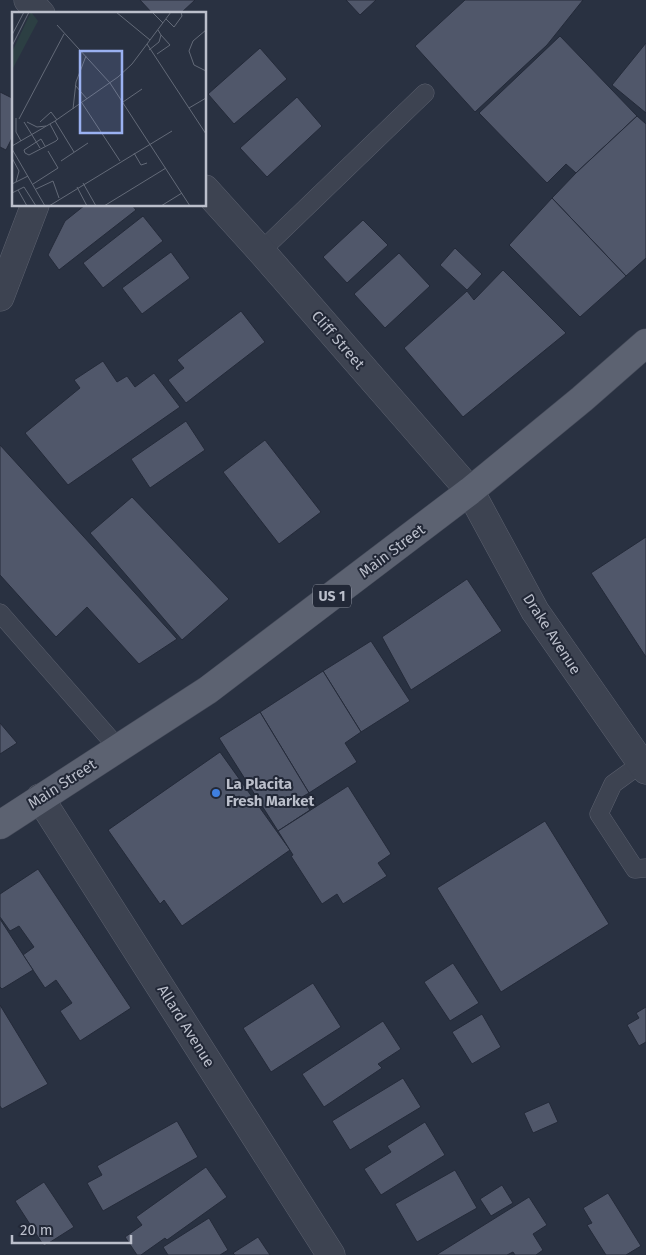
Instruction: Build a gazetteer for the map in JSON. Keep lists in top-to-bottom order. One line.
{"streets":{"main road":["Main Street","US 1"],"street":["Cliff Street","Drake Avenue","Allard Avenue"]},"crossings":[["Cliff Street","Main Street"],["Cliff Street","Drake Avenue"],["Main Street","Drake Avenue"],["Main Street","Allard Avenue"]],"places":["La Placita Fresh Market"],"scale_bar":"20 m"}
